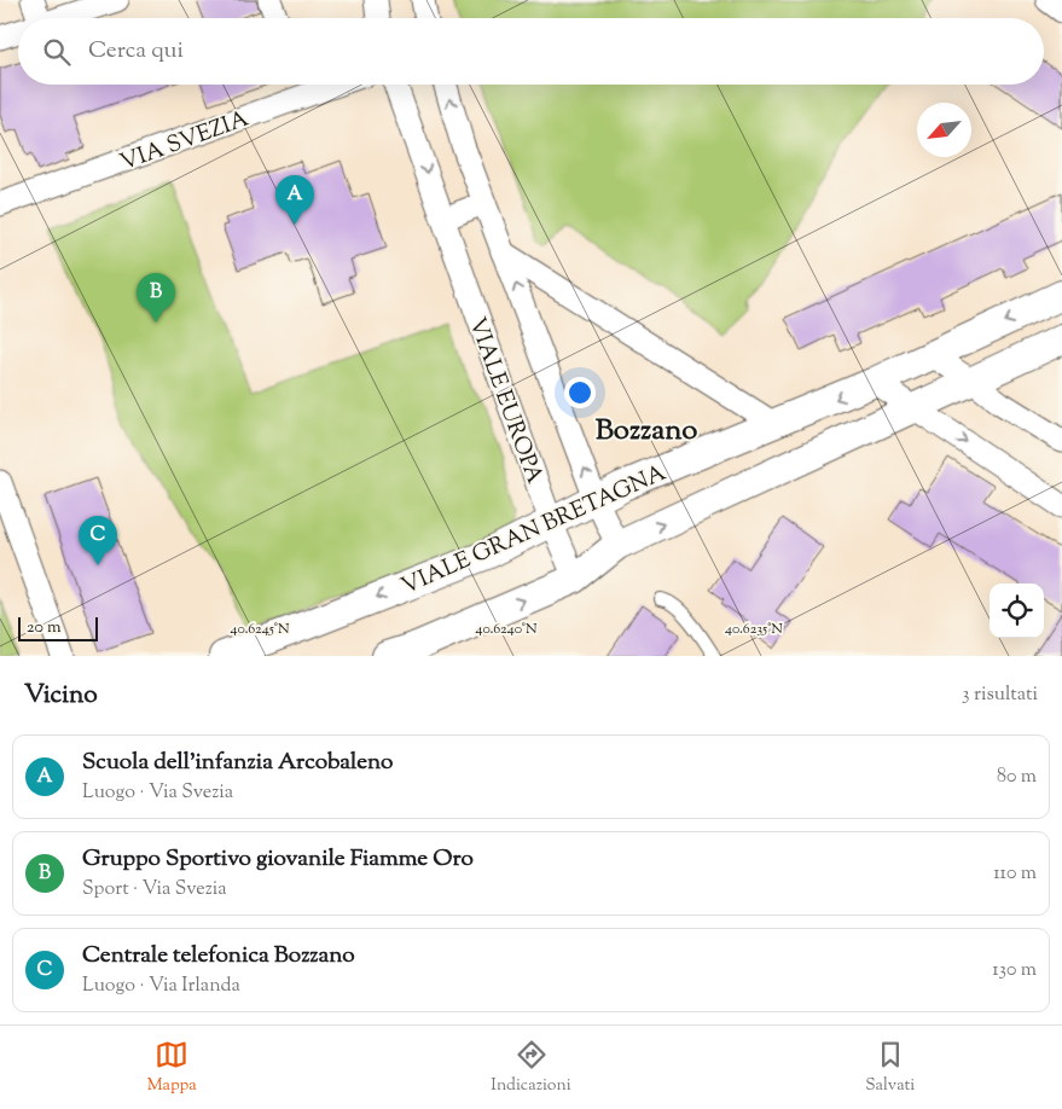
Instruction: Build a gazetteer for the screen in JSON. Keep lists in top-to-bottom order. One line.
{"streets":{"street":["VIA SVEZIA","VIALE EUROPA","VIALE GRAN BRETAGNA"]},"crossings":[["VIALE EUROPA","VIALE GRAN BRETAGNA"]],"districts":["Bozzano"],"scale_bar":"20 m","north":"bottom left","page":{"search":"Cerca qui","pins":["A","B","C"],"scale":"20 m","heading":["Vicino","3 risultati"],"list":[{"mark":"A","name":"Scuola dell'infanzia Arcobaleno","note":"Luogo · Via Svezia","value":"80 m"},{"mark":"B","name":"Gruppo Sportivo giovanile Fiamme Oro","note":"Sport · Via Svezia","value":"110 m"},{"mark":"C","name":"Centrale telefonica Bozzano","note":"Luogo · Via Irlanda","value":"130 m"}],"nav":["Mappa","Indicazioni","Salvati"]},"coordinates":["40.6245°N","40.6240°N","40.6235°N"]}
